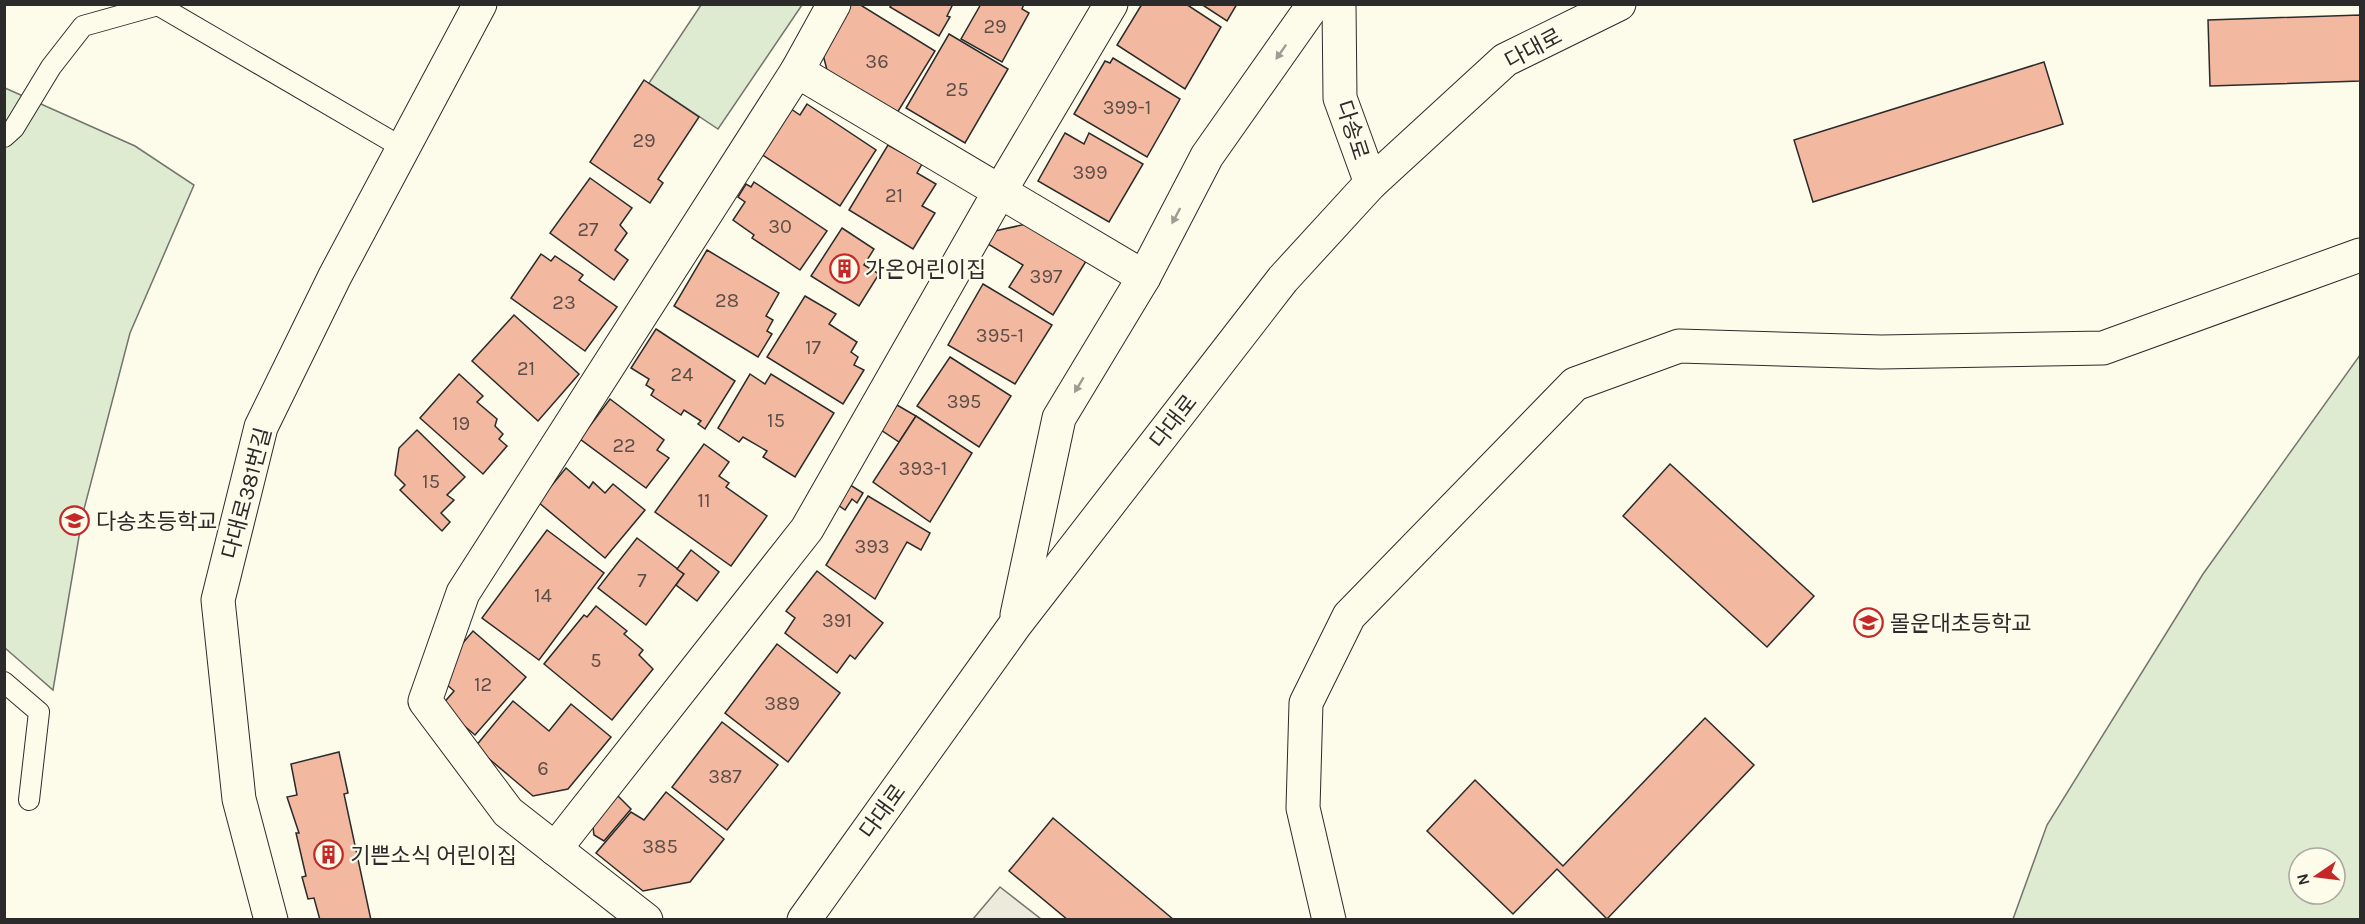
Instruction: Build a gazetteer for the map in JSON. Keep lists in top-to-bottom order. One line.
{"streets":{"street":["다대로","다송로","다대로381번길"]},"crossings":[["다대로","다송로"]],"places":{"building":["가온어린이집","기쁜소식 어린이집"],"school or university":["다송초등학교","몰운대초등학교"]},"house_numbers":["29","36","25","399-1","29","399","21","30","27","397","28","23","395-1","17","21","24","395","15","19","22","393-1","15","11","393","7","14","391","5","12","389","6","387","385"],"north":"left"}
